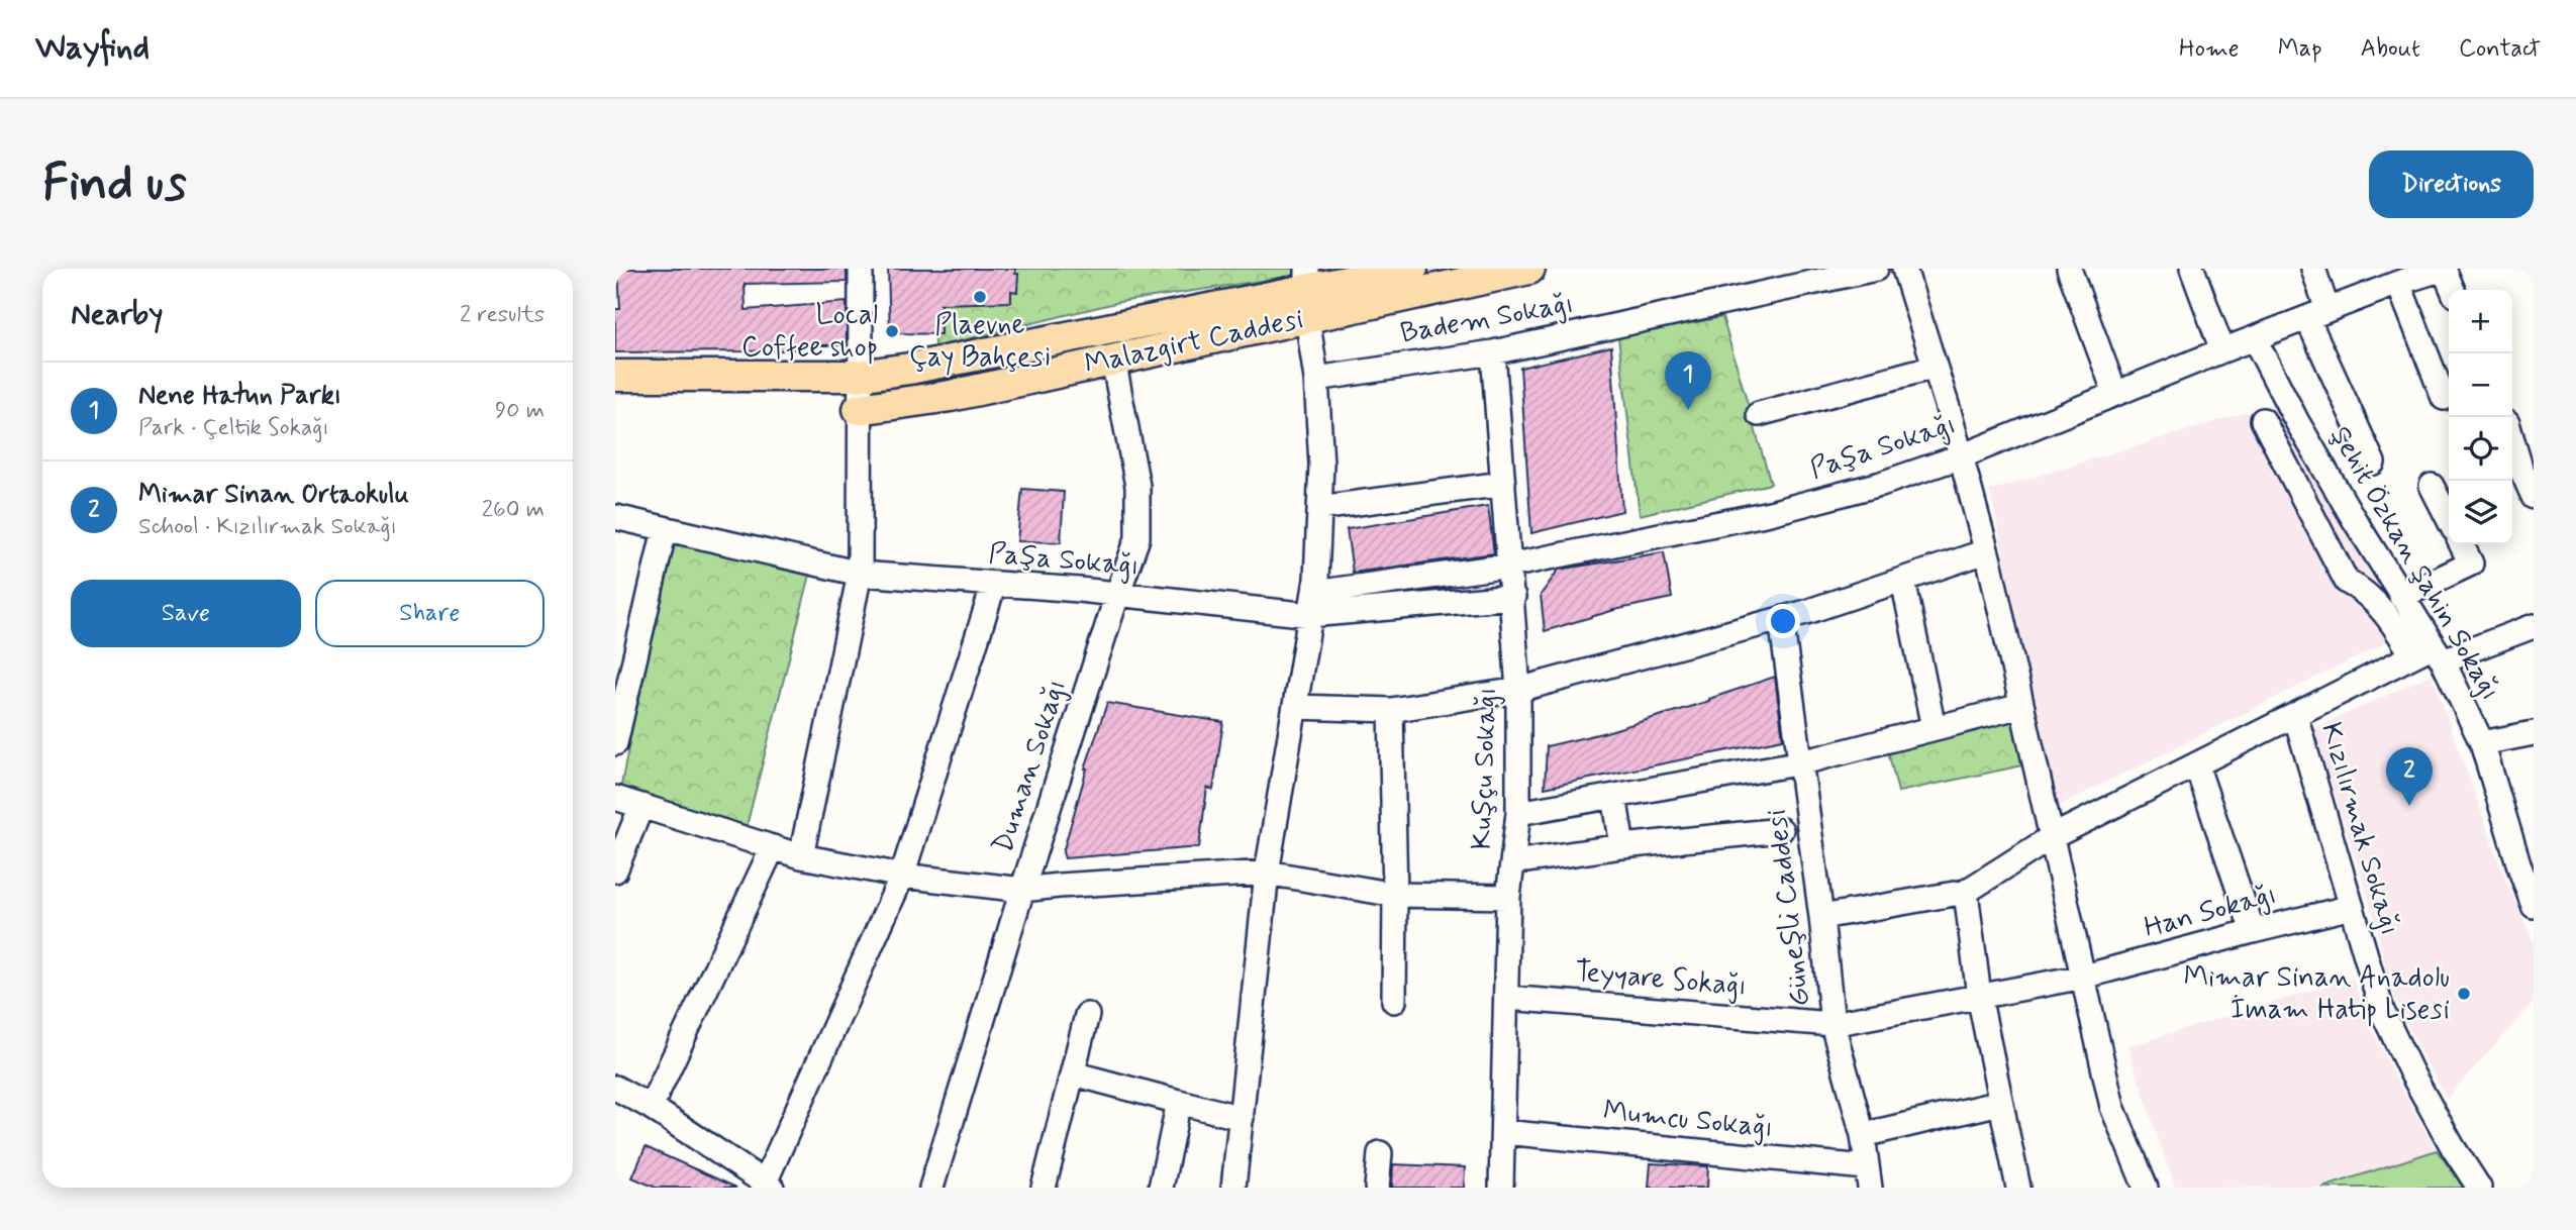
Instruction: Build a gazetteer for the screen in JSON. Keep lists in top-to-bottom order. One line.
{"streets":{"main road":["Malazgirt Caddesi"],"street":["Badem Sokağı","Paşa Sokağı","Şehit Özkan Şahin Sokağı","Duman Sokağı","Kuşçu Sokağı","Kızılırmak Sokağı","Güneşli Caddesi","Han Sokağı","Teyyare Sokağı","Mumcu Sokağı"]},"crossings":[["Badem Sokağı","Kuşçu Sokağı"],["Malazgirt Caddesi","Duman Sokağı"],["Paşa Sokağı","Şehit Özkan Şahin Sokağı"],["Paşa Sokağı","Duman Sokağı"],["Paşa Sokağı","Kuşçu Sokağı"],["Kuşçu Sokağı","Teyyare Sokağı"],["Kuşçu Sokağı","Mumcu Sokağı"],["Kızılırmak Sokağı","Han Sokağı"],["Güneşli Caddesi","Teyyare Sokağı"],["Güneşli Caddesi","Mumcu Sokağı"],["Han Sokağı","Teyyare Sokağı"]],"places":["Plaevne Çay Bahçesi","Local Coffee shop","Mimar Sinan Anadolu İmam Hatip Lisesi"],"page":{"header":"Wayfind","nav":["Home","Map","About","Contact"],"buttons":["Directions",["Save","Share"]],"title":"Find us","heading":["Nearby","2 results"],"map_buttons":["+","−"],"pins":["1","2"],"list":[{"mark":"1","name":"Nene Hatun Parkı","note":"Park · Çeltik Sokağı","value":"90 m"},{"mark":"2","name":"Mimar Sinan Ortaokulu","note":"School · Kızılırmak Sokağı","value":"260 m"}]}}
